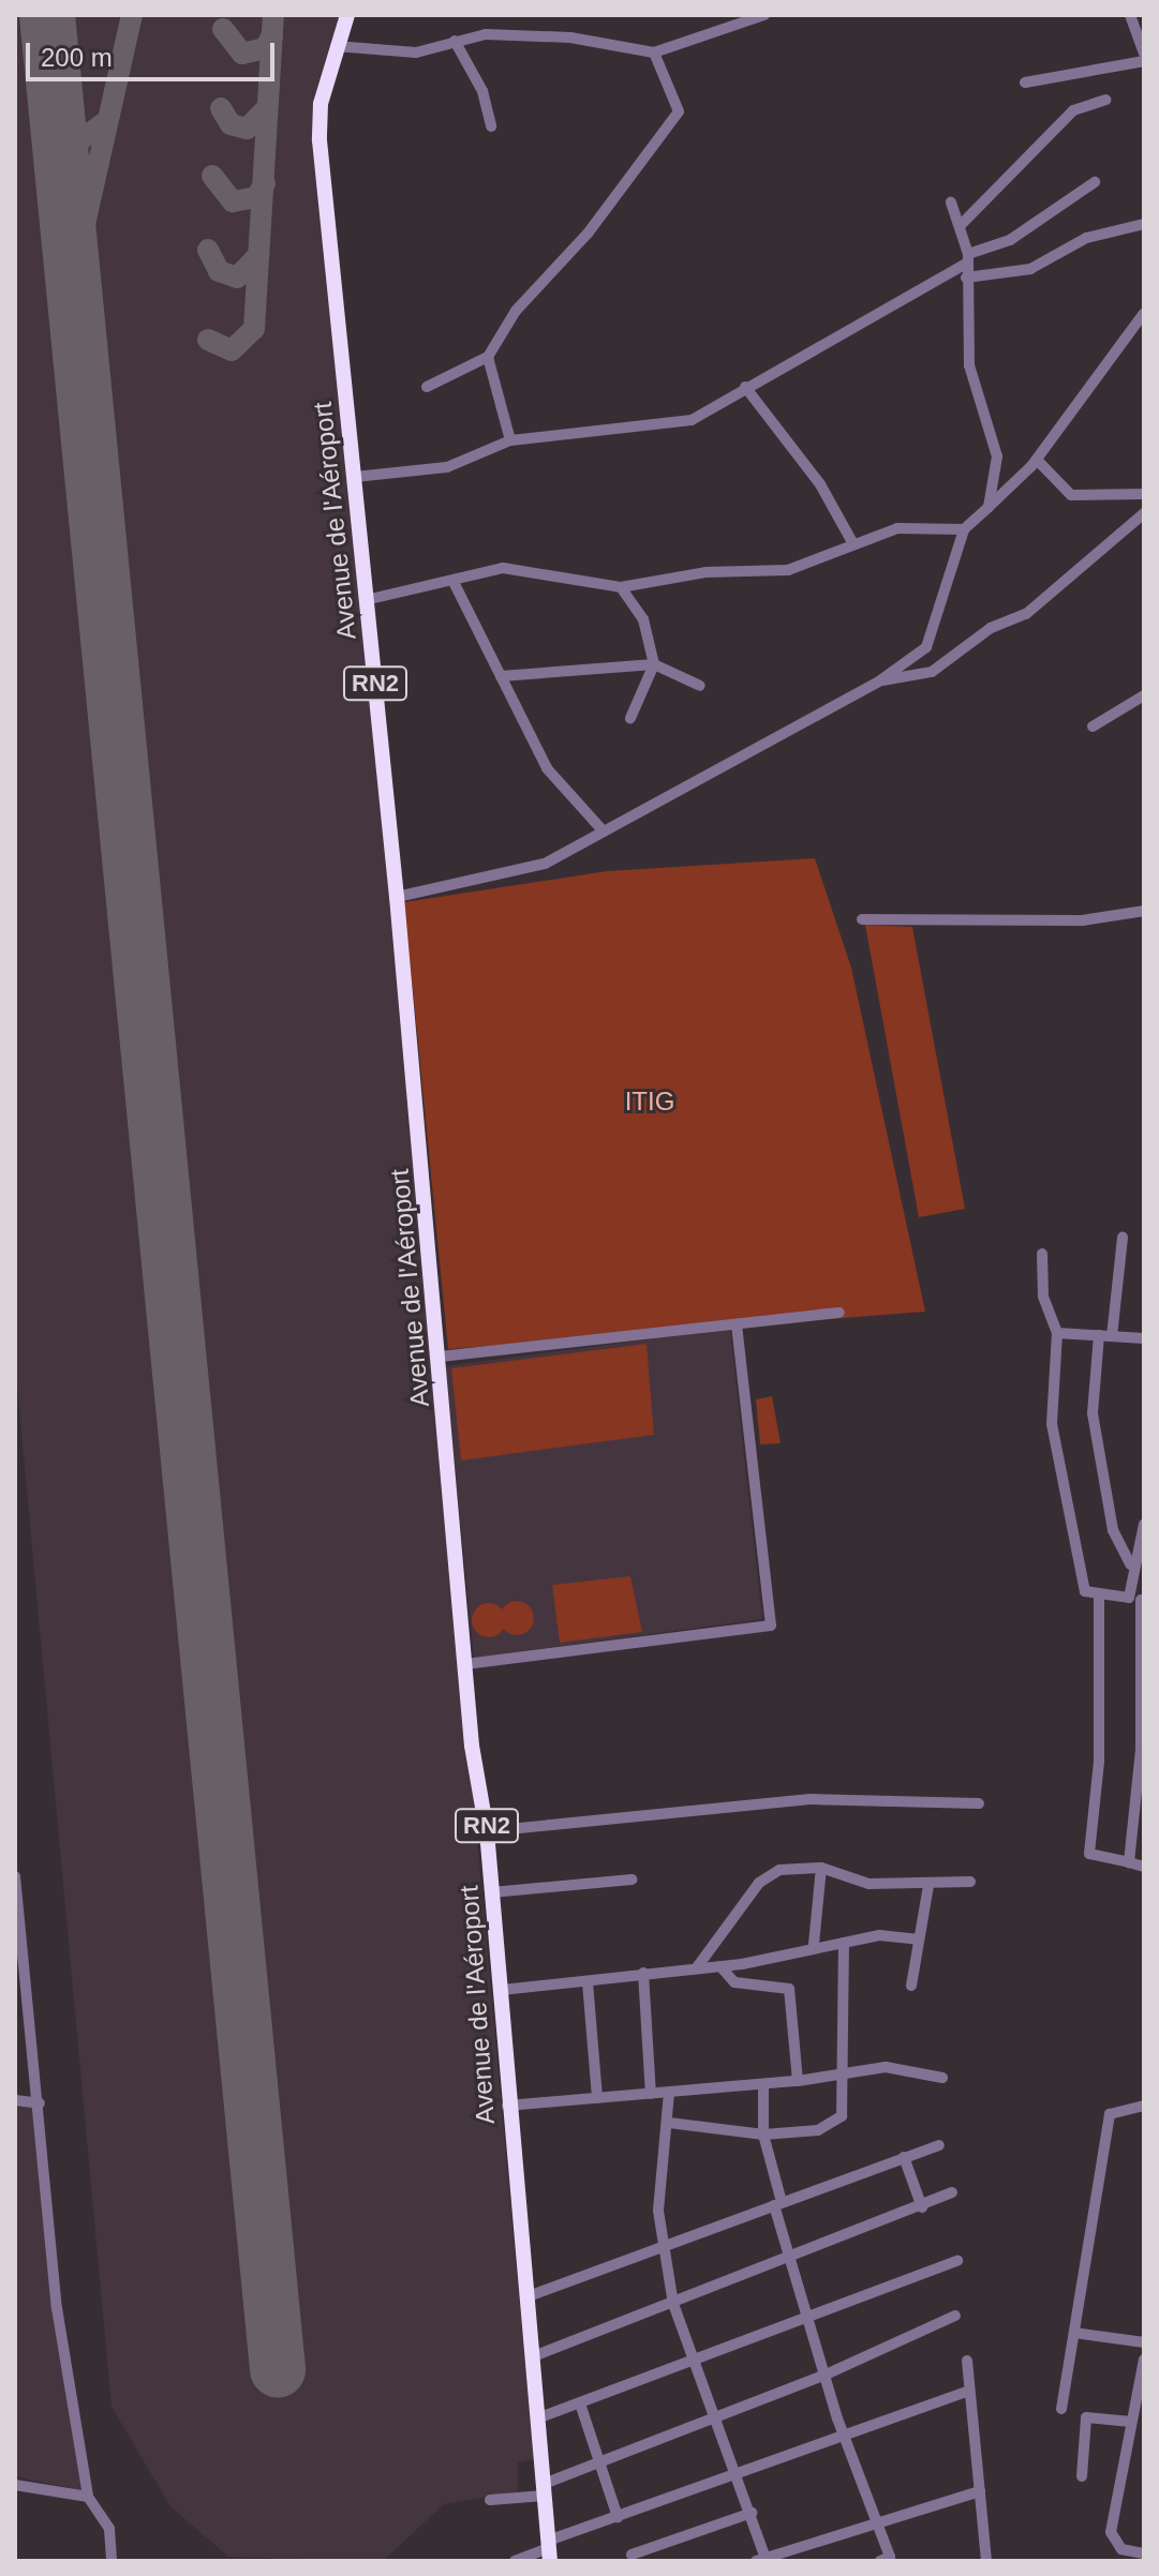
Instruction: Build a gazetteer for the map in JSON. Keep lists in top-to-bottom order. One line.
{"streets":{"highway":["Avenue de l'Aéroport","RN2"]},"parks":["ITIG"],"scale_bar":"200 m"}
